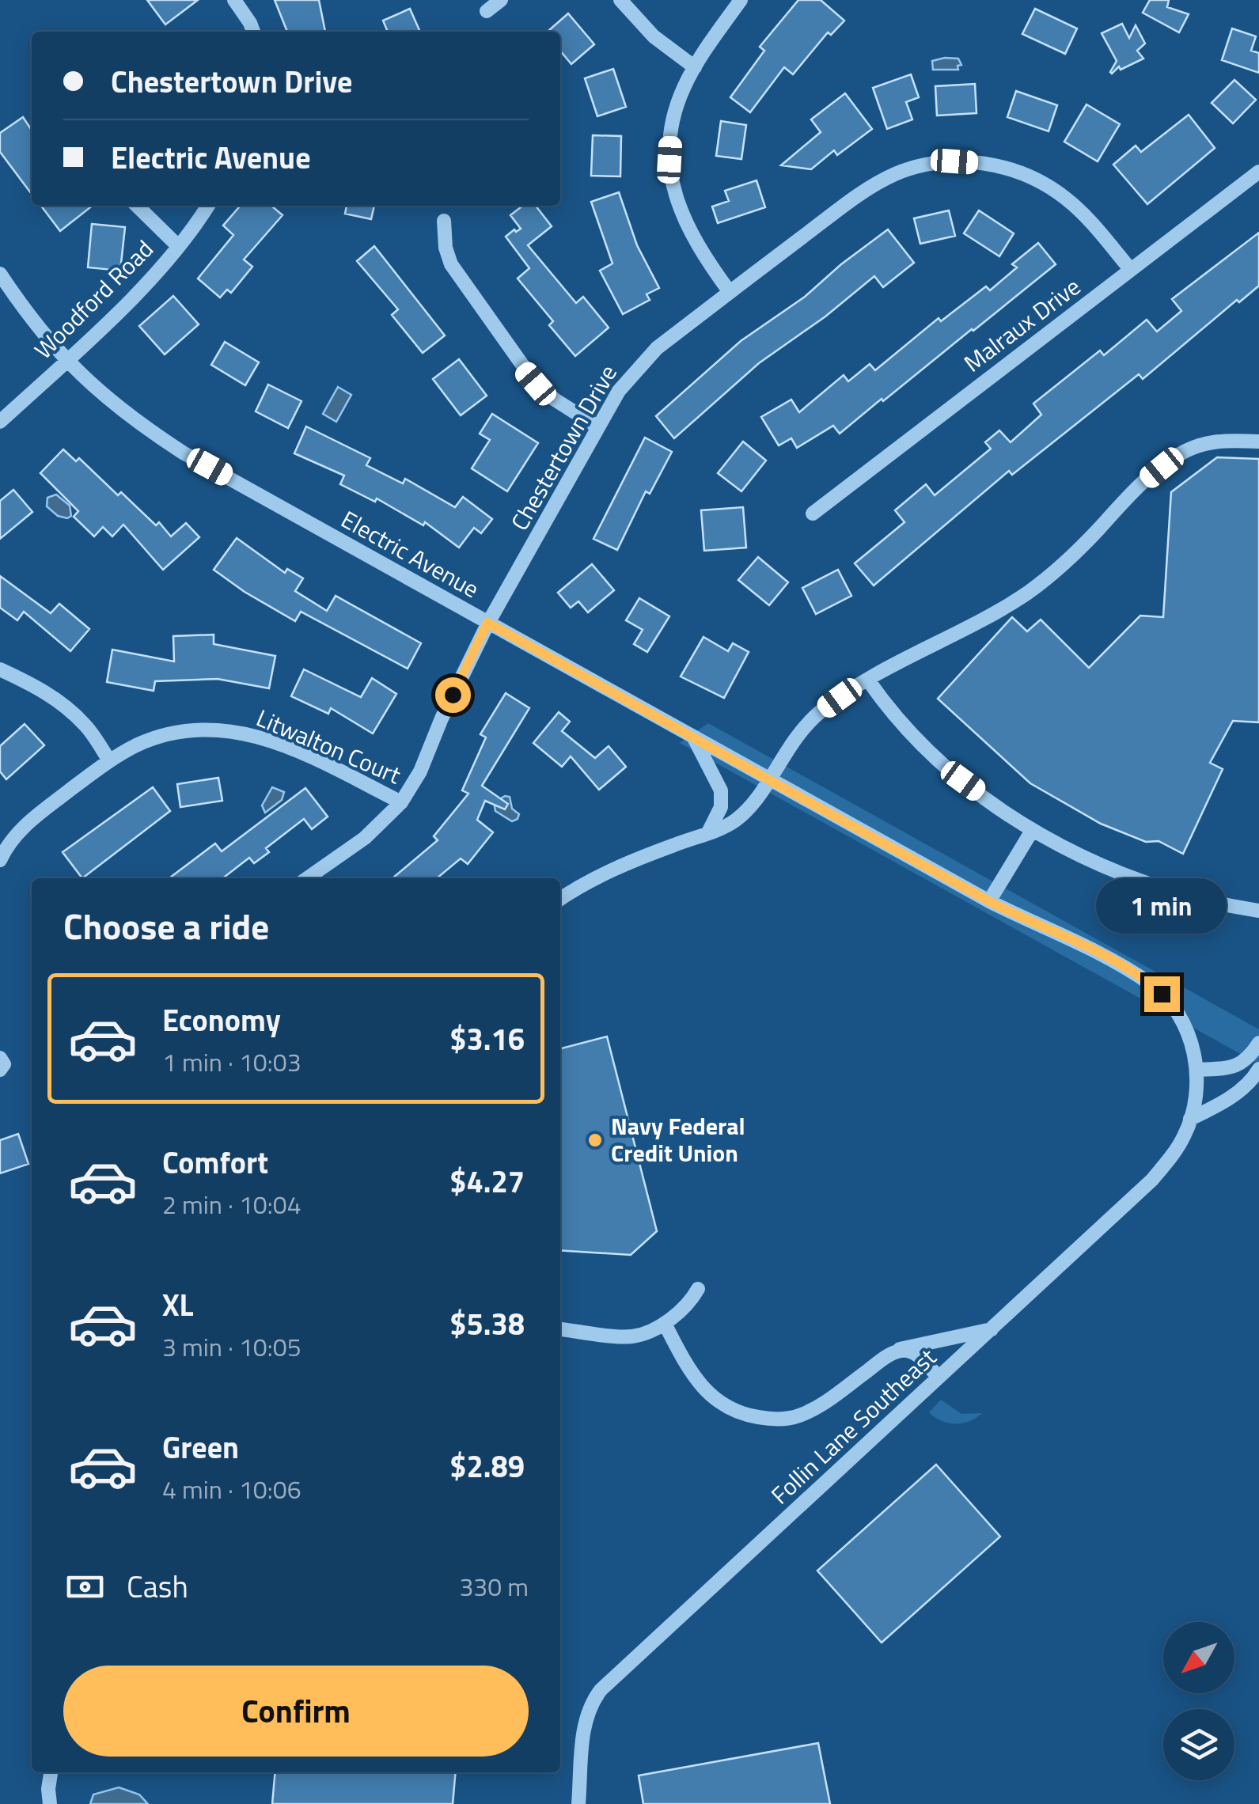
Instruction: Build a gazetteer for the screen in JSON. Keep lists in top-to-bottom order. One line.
{"streets":{"street":["Woodford Road","Malraux Drive","Chestertown Drive","Electric Avenue","Litwalton Court","Follin Lane Southeast"]},"crossings":[["Woodford Road","Electric Avenue"],["Malraux Drive","Chestertown Drive"],["Chestertown Drive","Electric Avenue"],["Chestertown Drive","Litwalton Court"],["Electric Avenue","Follin Lane Southeast"]],"places":["Navy Federal Credit Union"],"north":"bottom left","page":{"banner":["Chestertown Drive","Electric Avenue"],"bubble":"1 min","heading":"Choose a ride","list":[{"name":"Economy","note":"1 min · 10:03","value":"$3.16"},{"name":"Comfort","note":"2 min · 10:04","value":"$4.27"},{"name":"XL","note":"3 min · 10:05","value":"$5.38"},{"name":"Green","note":"4 min · 10:06","value":"$2.89"}],"pay":["Cash","330 m"],"buttons":"Confirm"}}
